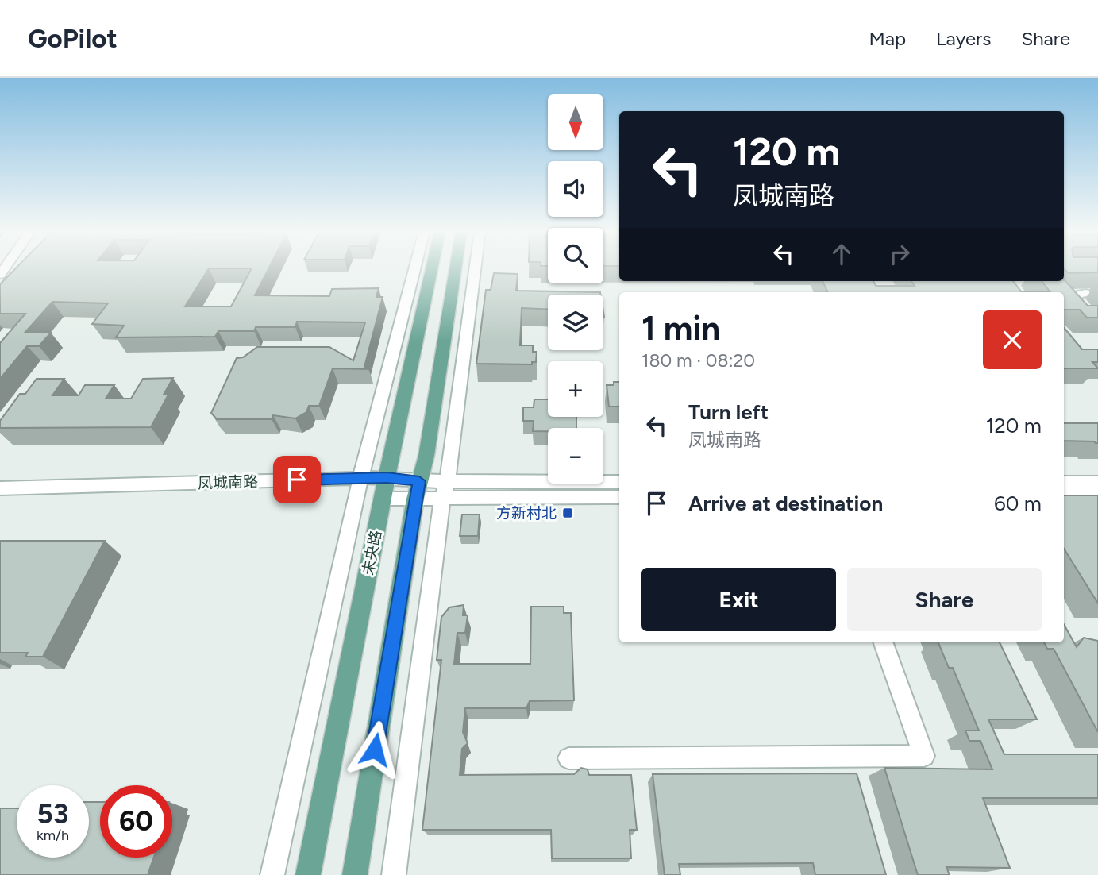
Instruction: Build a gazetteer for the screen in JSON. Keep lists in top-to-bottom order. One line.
{"streets":{"main road":["未央路"],"street":["凤城南路"]},"crossings":[["凤城南路","未央路"]],"places":{"transit":["方新村北"]},"north":"bottom","page":{"header":"GoPilot","nav":["Map","Layers","Share"],"map_buttons":["+","−"],"turn":["120 m","凤城南路"],"heading":["1 min","180 m · 08:20"],"list":[{"name":"Turn left","note":"凤城南路","value":"120 m"},{"name":"Arrive at destination","value":"60 m"}],"buttons":["Exit","Share"],"speed":"53 km/h","limit":"60"}}
